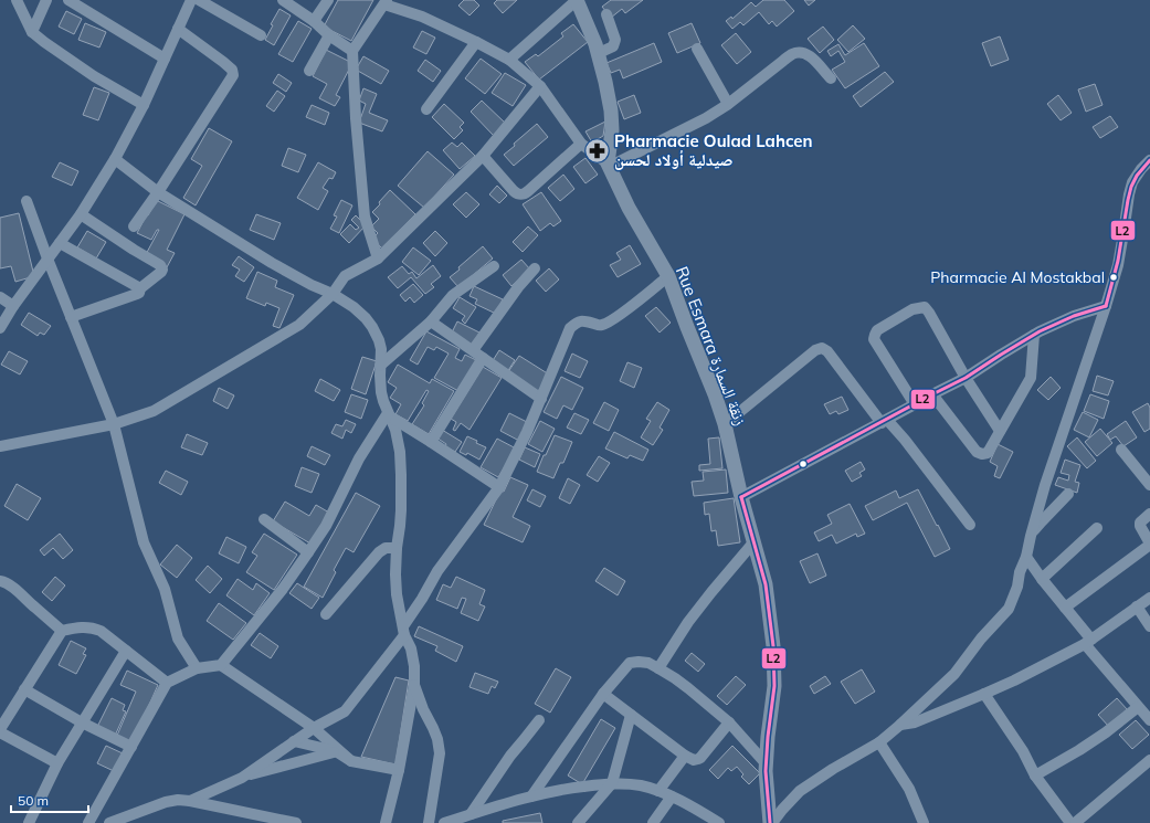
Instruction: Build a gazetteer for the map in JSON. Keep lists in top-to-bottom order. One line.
{"streets":{"street":["Rue Esmara زنقة السمارة"]},"places":{"pharmacy":["Pharmacie Oulad Lahcen صيدلية أولاد لحسن"],"other":["Pharmacie Al Mostakbal"]},"lines":["transit line L2"],"scale_bar":"50 m"}
